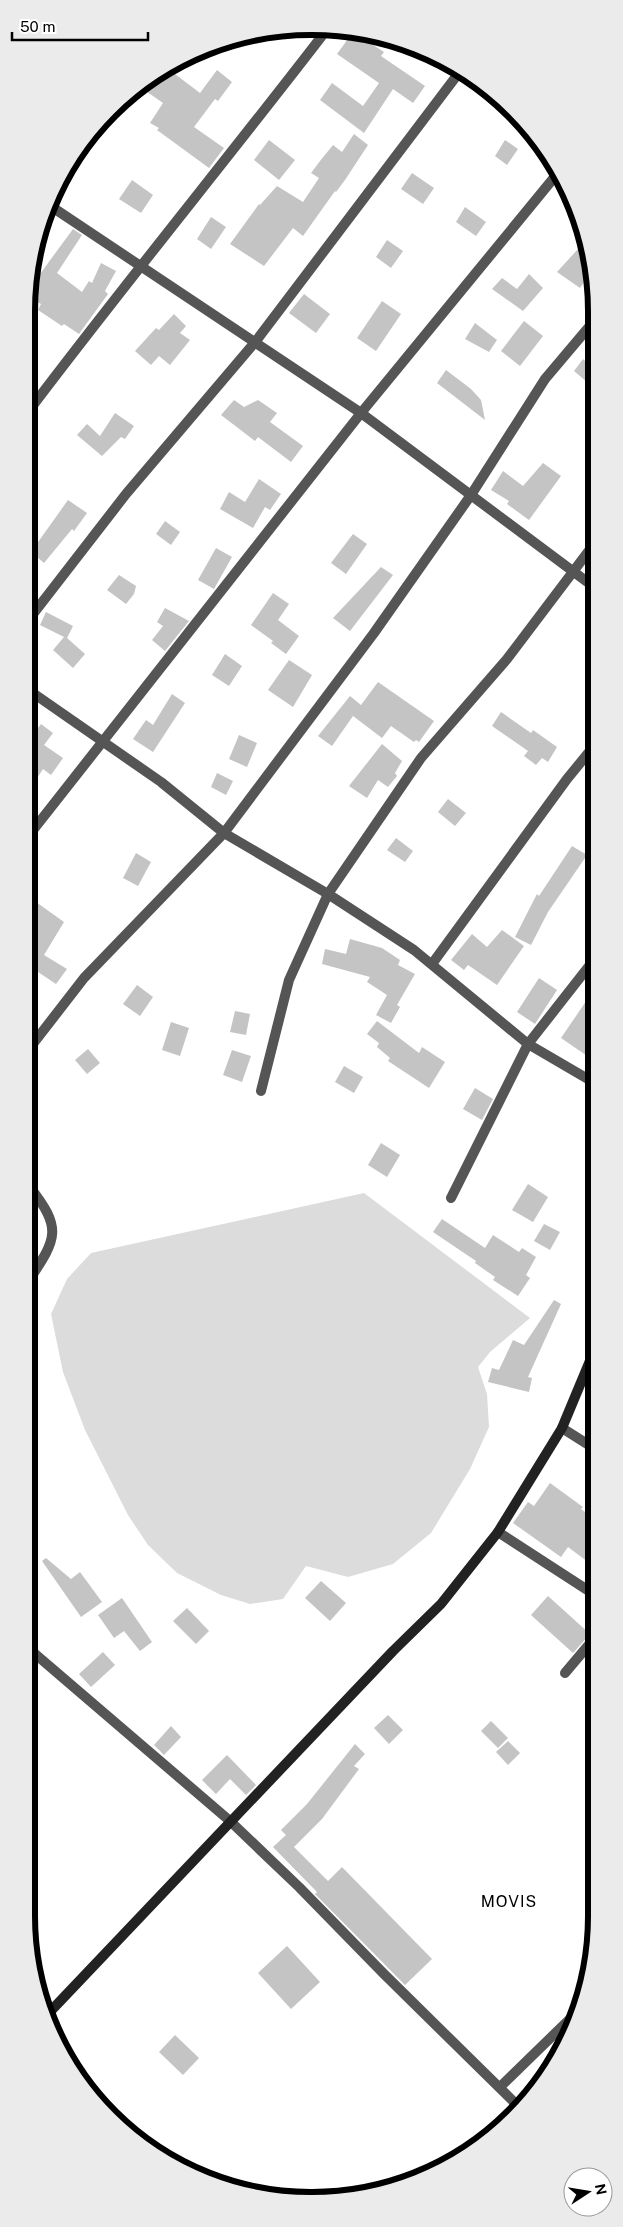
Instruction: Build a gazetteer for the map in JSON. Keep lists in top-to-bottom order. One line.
{"districts":["MOVIS"],"scale_bar":"50 m","north":"right"}
